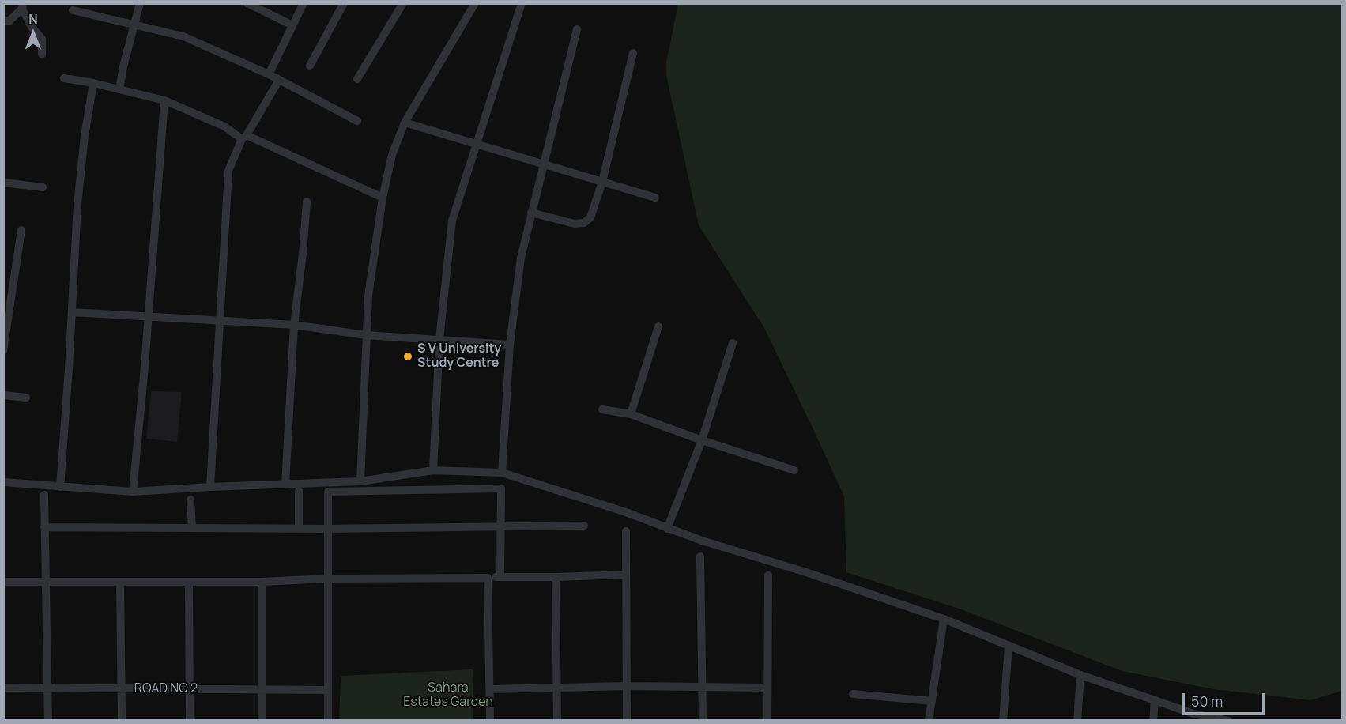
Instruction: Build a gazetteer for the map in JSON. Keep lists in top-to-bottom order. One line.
{"streets":{"street":["ROAD NO 2"]},"parks":["Sahara Estates Garden"],"places":["S V University Study Centre"],"scale_bar":"50 m","north":"top"}
